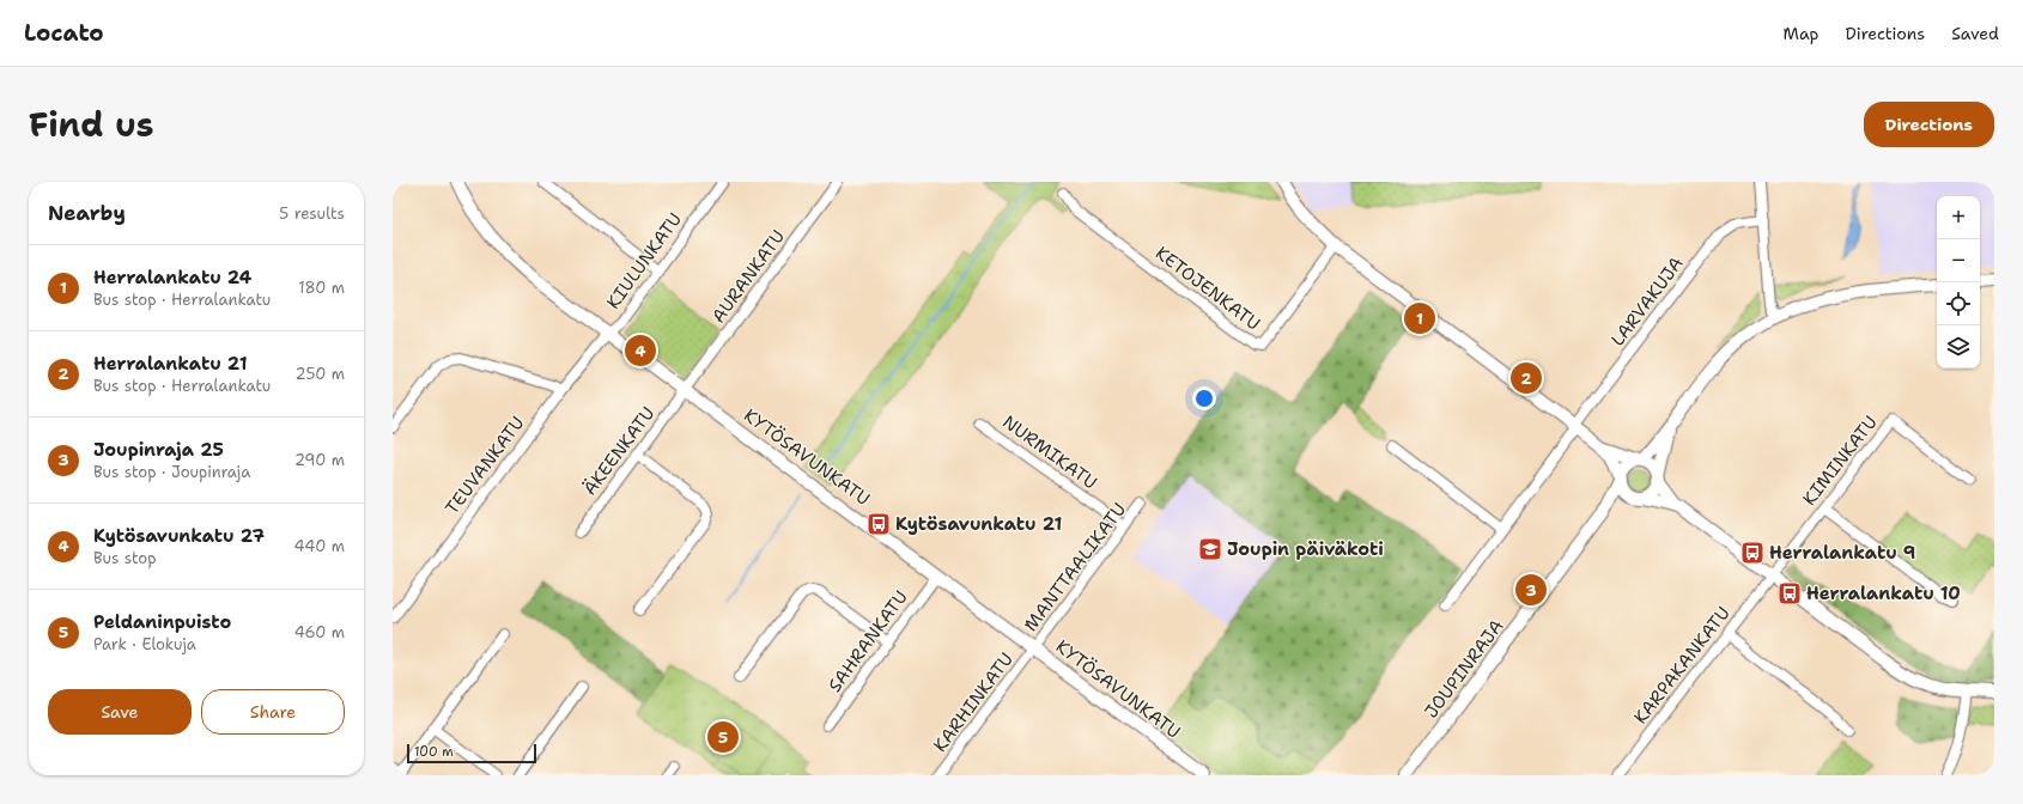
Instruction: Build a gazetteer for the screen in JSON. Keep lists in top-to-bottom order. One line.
{"streets":{"street":["KIULUNKATU","AURANKATU","KETOJENKATU","LARVAKUJA","ÄKEENKATU","NURMIKATU","KYTÖSAVUNKATU","KIMINKATU","TEUVANKATU","MANTTAALIKATU","SAHRANKATU","KARPAKANKATU","JOUPINRAJA","KARHINKATU"]},"crossings":[["KIULUNKATU","KYTÖSAVUNKATU"],["KIULUNKATU","TEUVANKATU"],["AURANKATU","ÄKEENKATU"],["AURANKATU","KYTÖSAVUNKATU"],["ÄKEENKATU","KYTÖSAVUNKATU"],["NURMIKATU","MANTTAALIKATU"],["KYTÖSAVUNKATU","TEUVANKATU"],["KYTÖSAVUNKATU","MANTTAALIKATU"],["KYTÖSAVUNKATU","SAHRANKATU"],["KYTÖSAVUNKATU","KARHINKATU"],["KIMINKATU","KARPAKANKATU"],["MANTTAALIKATU","KARHINKATU"]],"places":{"bus stop":["Kytösavunkatu 21","Herralankatu 9","Herralankatu 10"],"school or university":["Joupin päiväkoti"]},"scale_bar":"100 m","page":{"header":"Locato","nav":["Map","Directions","Saved"],"title":"Find us","buttons":["Directions",["Save","Share"]],"heading":["Nearby","5 results"],"map_buttons":["+","−"],"list":[{"mark":"1","name":"Herralankatu 24","note":"Bus stop · Herralankatu","value":"180 m"},{"mark":"2","name":"Herralankatu 21","note":"Bus stop · Herralankatu","value":"250 m"},{"mark":"3","name":"Joupinraja 25","note":"Bus stop · Joupinraja","value":"290 m"},{"mark":"4","name":"Kytösavunkatu 27","note":"Bus stop","value":"440 m"},{"mark":"5","name":"Peldaninpuisto","note":"Park · Elokuja","value":"460 m"}],"pins":["1","4","2","3","5"],"scale":"100 m"}}
